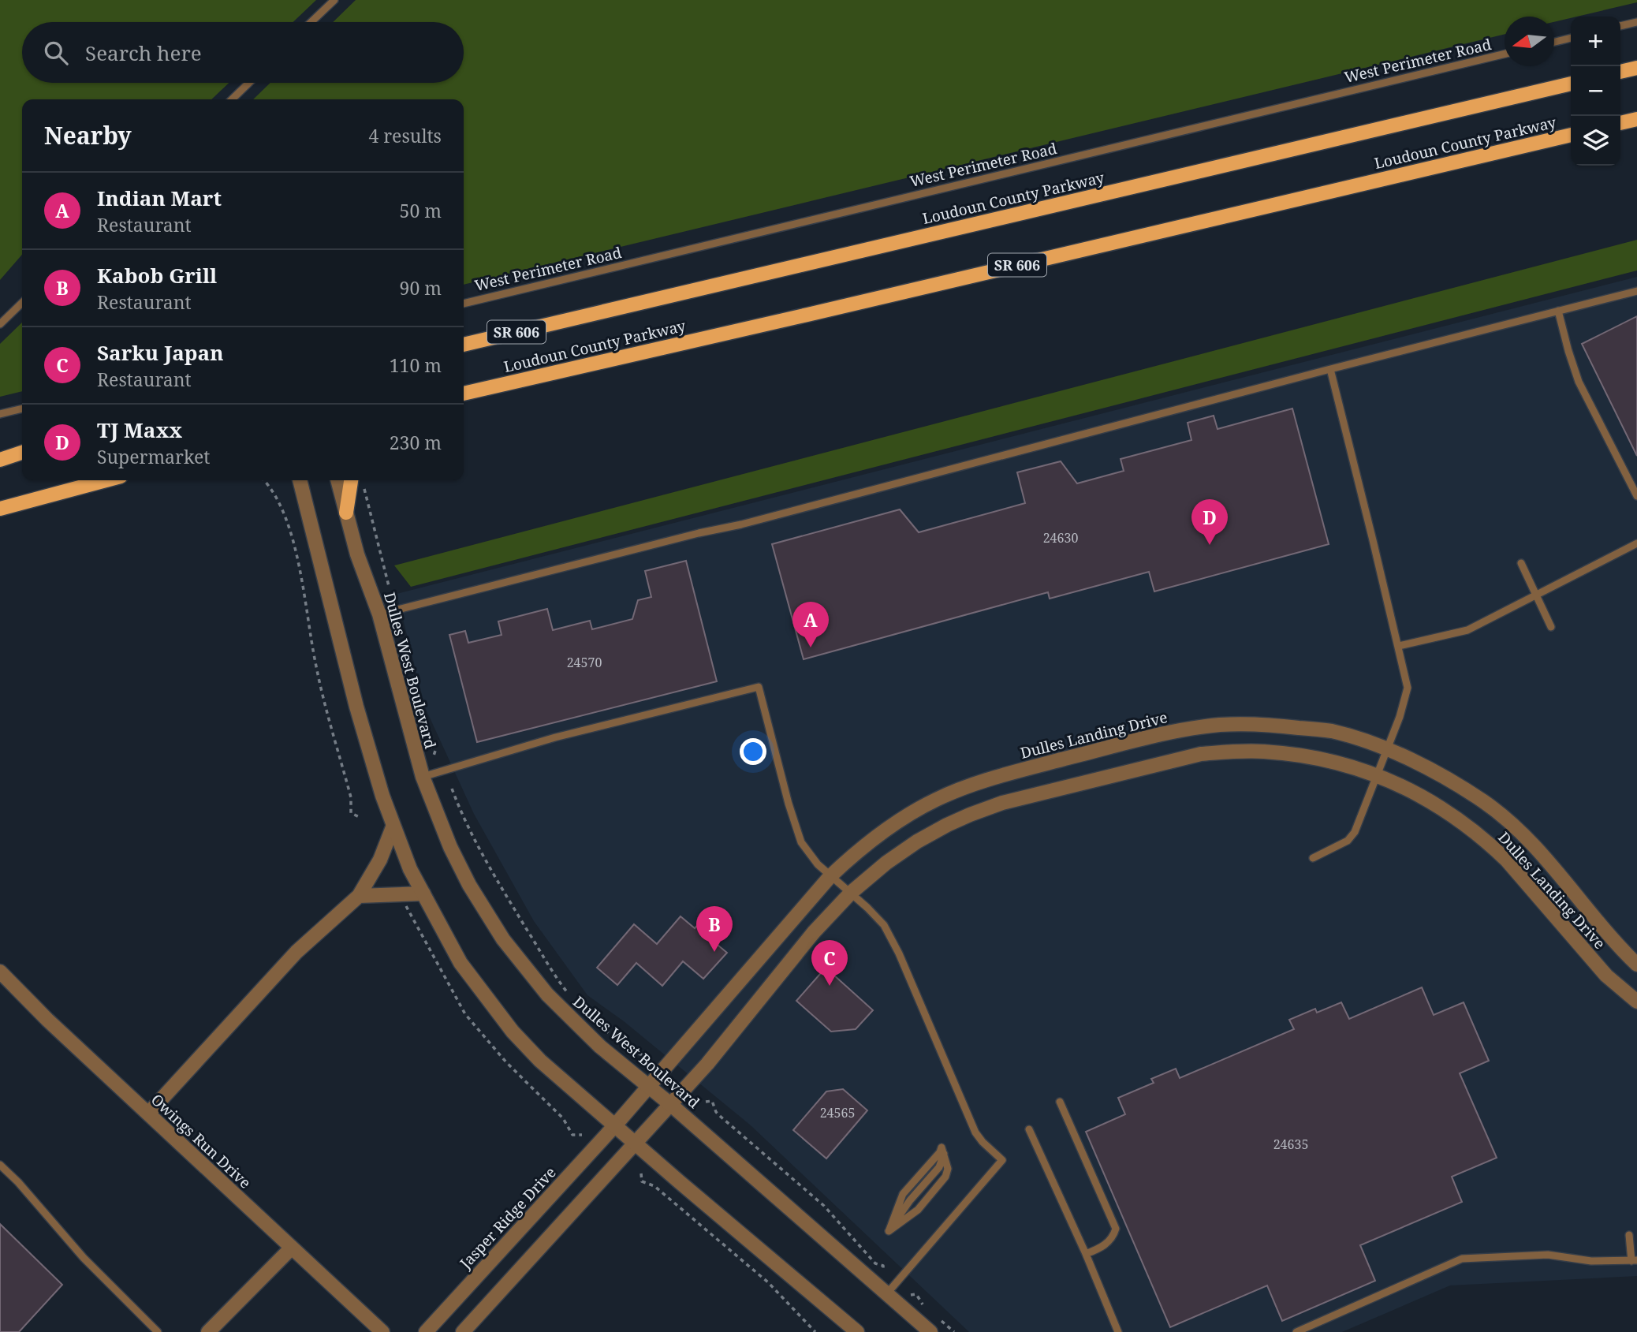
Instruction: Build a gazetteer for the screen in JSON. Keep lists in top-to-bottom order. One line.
{"streets":{"main road":["Loudoun County Parkway","SR 606"],"street":["Dulles West Boulevard","Dulles Landing Drive","Owings Run Drive","Jasper Ridge Drive"],"lane":["West Perimeter Road"]},"crossings":[["Dulles West Boulevard","Dulles Landing Drive"],["Dulles Landing Drive","Jasper Ridge Drive"]],"house_numbers":["24630","24570","24565","24635"],"north":"left","page":{"map_buttons":["+","−"],"search":"Search here","heading":["Nearby","4 results"],"list":[{"mark":"A","name":"Indian Mart","note":"Restaurant","value":"50 m"},{"mark":"B","name":"Kabob Grill","note":"Restaurant","value":"90 m"},{"mark":"C","name":"Sarku Japan","note":"Restaurant","value":"110 m"},{"mark":"D","name":"TJ Maxx","note":"Supermarket","value":"230 m"}],"pins":["D","A","B","C"]}}
